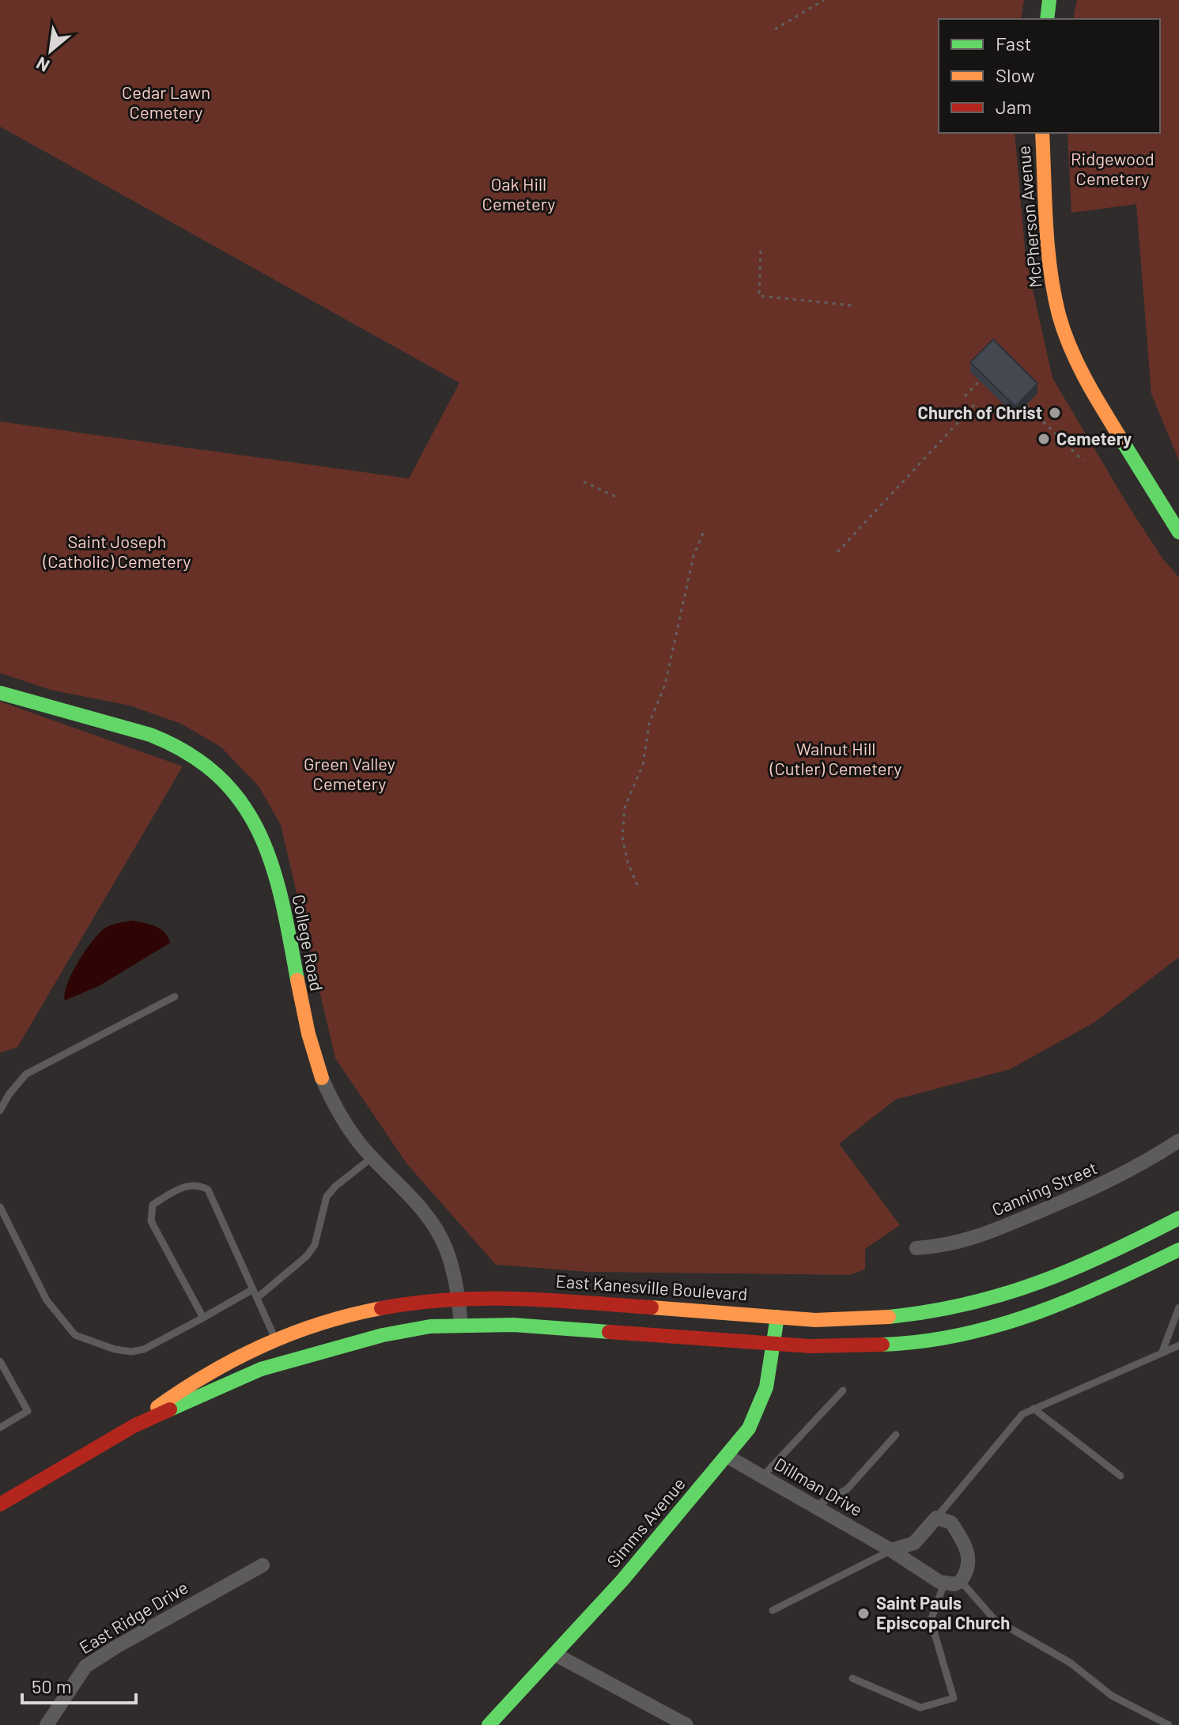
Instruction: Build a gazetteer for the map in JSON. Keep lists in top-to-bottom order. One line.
{"streets":{"main road":["McPherson Avenue","College Road","East Kanesville Boulevard","Simms Avenue"],"street":["Canning Street","Dillman Drive","East Ridge Drive"]},"crossings":[["College Road","East Kanesville Boulevard"],["East Kanesville Boulevard","Simms Avenue"],["Dillman Drive","Simms Avenue"]],"parks":["Cedar Lawn Cemetery","Ridgewood Cemetery","Oak Hill Cemetery","Saint Joseph (Catholic) Cemetery","Walnut Hill (Cutler) Cemetery","Green Valley Cemetery"],"places":["Church of Christ","Cemetery","Saint Pauls Episcopal Church"],"legend":["Fast","Slow","Jam"],"scale_bar":"50 m","north":"bottom left"}
